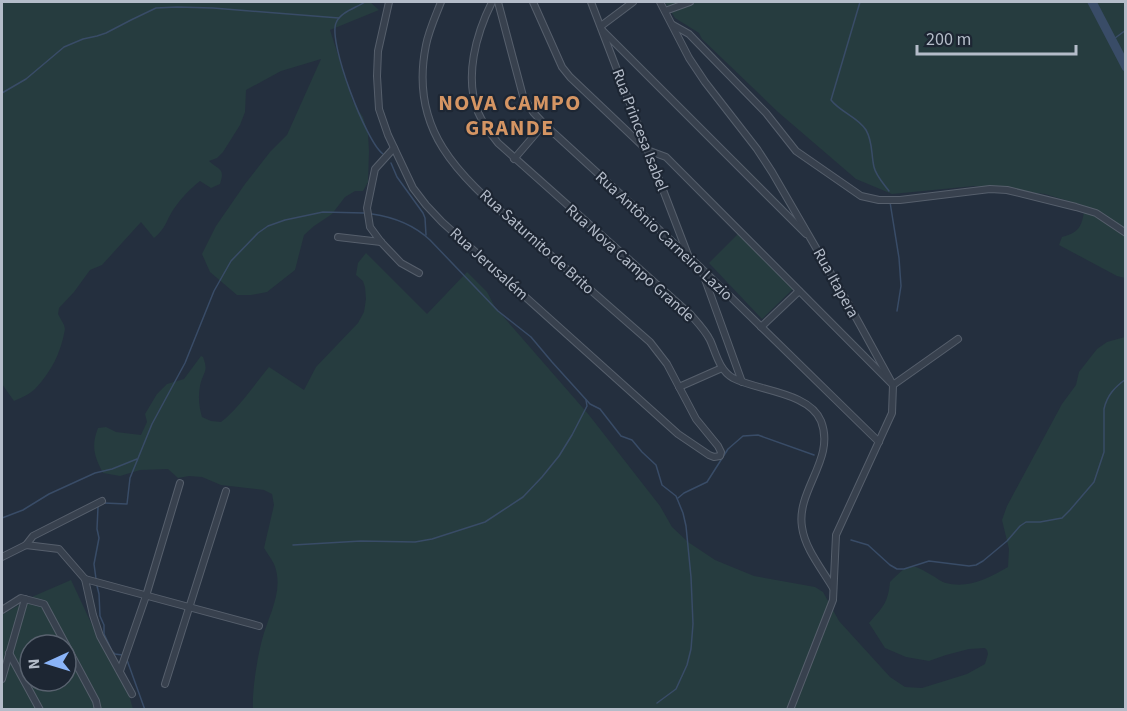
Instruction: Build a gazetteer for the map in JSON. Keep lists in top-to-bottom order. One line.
{"streets":{"street":["Rua Princesa Isabel","Rua Antônio Carneiro Lazio","Rua Saturnito de Brito","Rua Nova Campo Grande","Rua Jerusalém","Rua Itapera"]},"crossings":[["Rua Princesa Isabel","Rua Antônio Carneiro Lazio"],["Rua Saturnito de Brito","Rua Jerusalém"]],"districts":["NOVA CAMPO GRANDE"],"scale_bar":"200 m","north":"left"}
